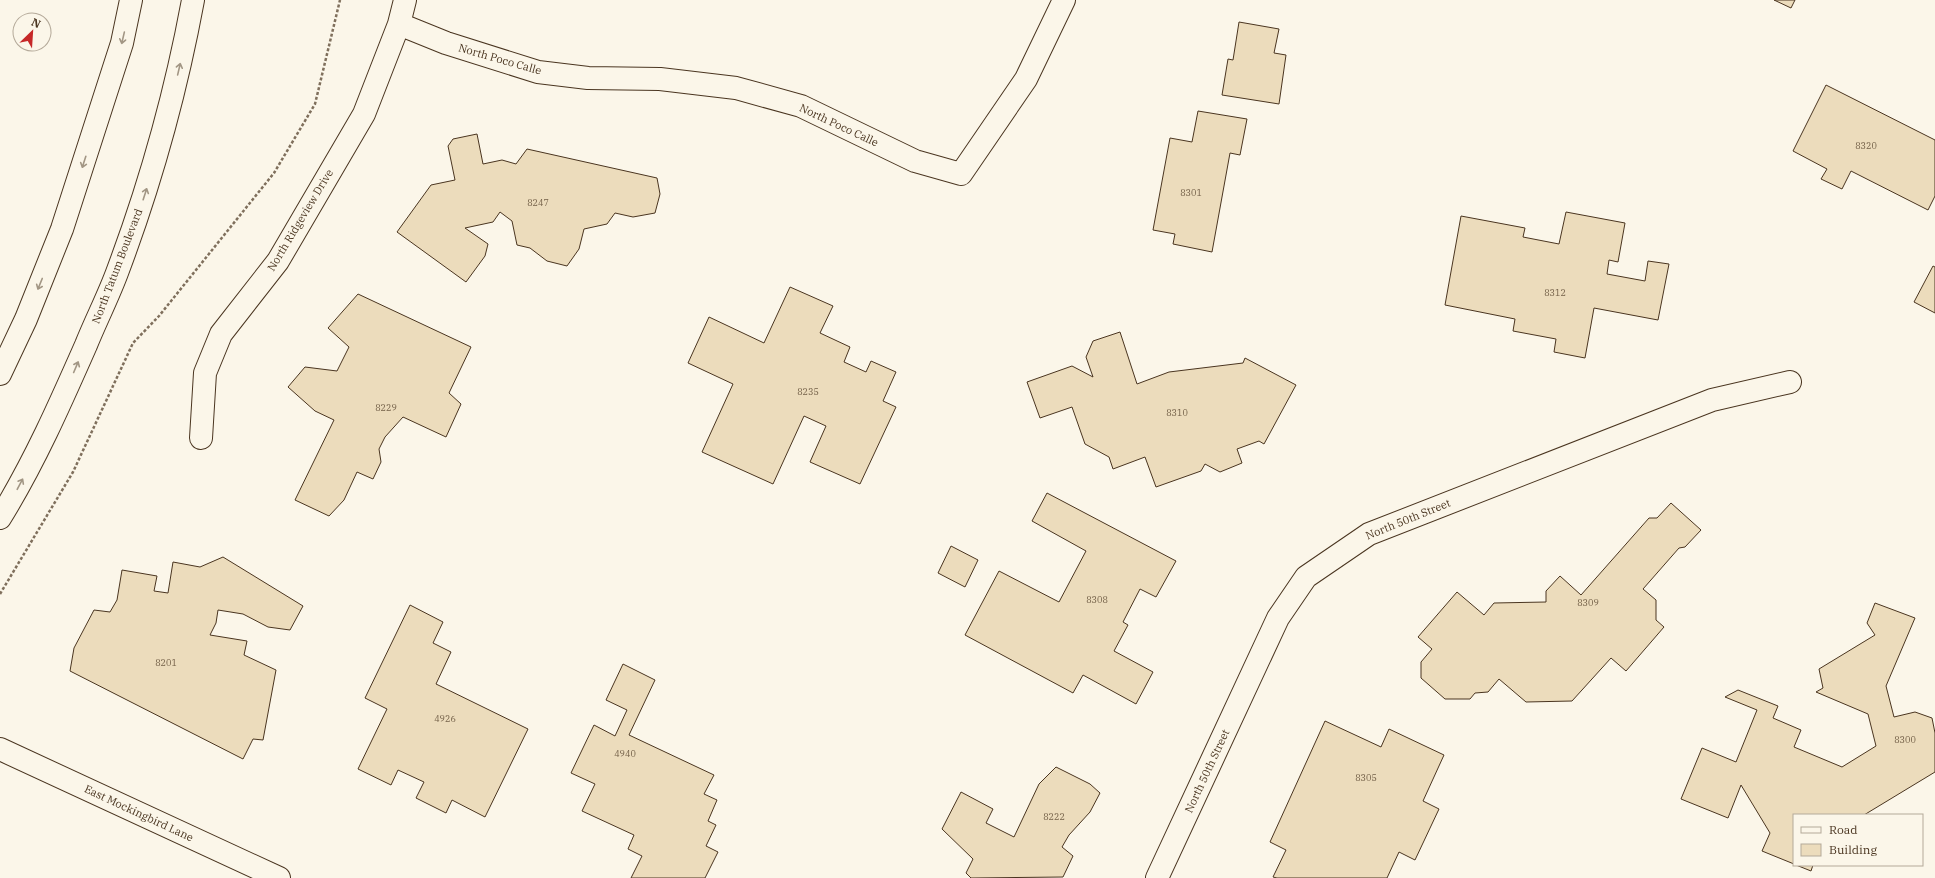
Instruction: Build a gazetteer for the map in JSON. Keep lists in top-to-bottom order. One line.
{"streets":{"street":["North Poco Calle","North Ridgeview Drive","North Tatum Boulevard","North 50th Street","East Mockingbird Lane"]},"crossings":[["North Poco Calle","North Ridgeview Drive"]],"house_numbers":["8320","8301","8247","8312","8235","8229","8310","8308","8309","8201","4926","8300","4940","8305","8222"],"legend":["Road","Building"],"north":"top right"}
